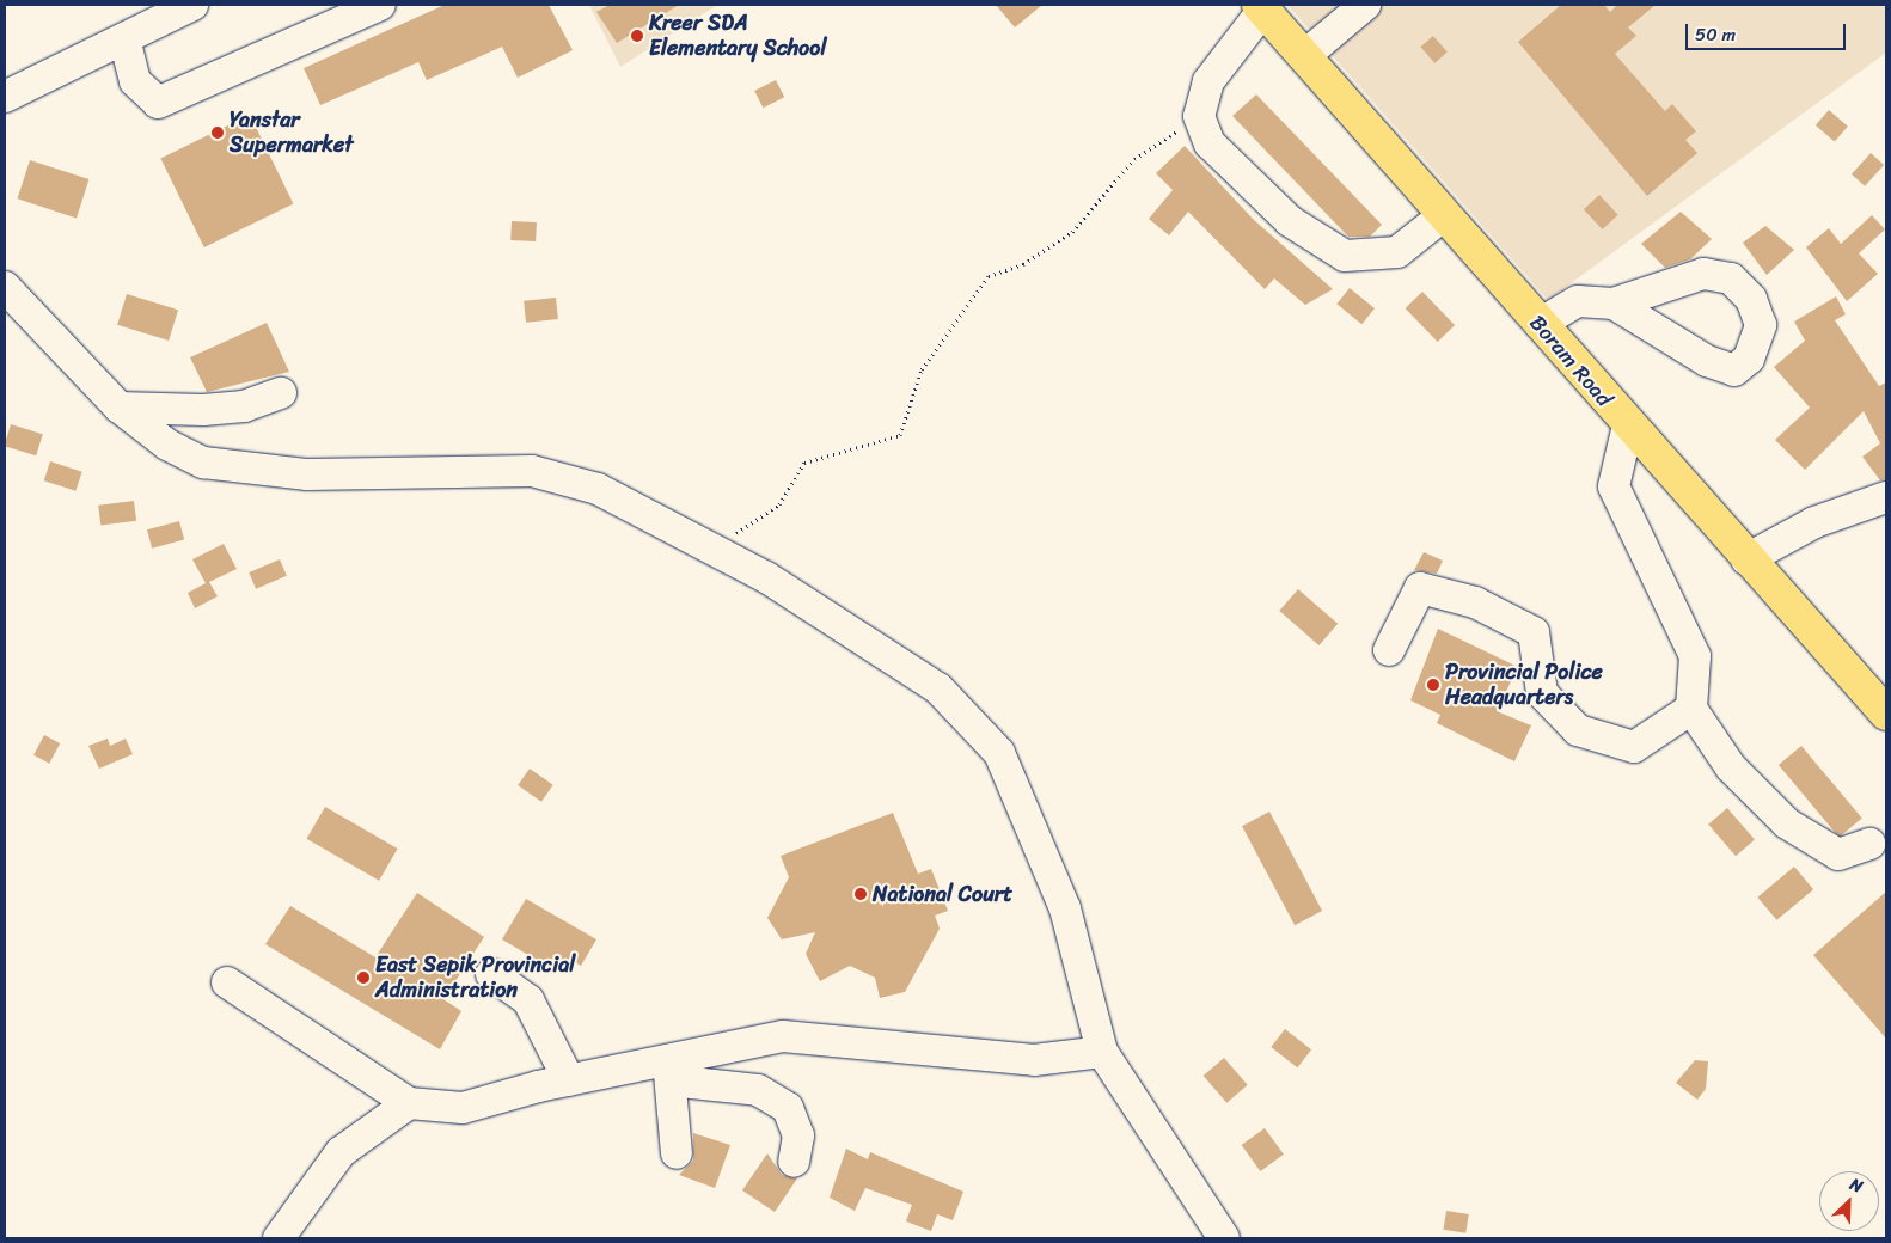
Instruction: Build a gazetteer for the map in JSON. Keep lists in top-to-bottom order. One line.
{"streets":{"main road":["Boram Road"]},"places":["Kreer SDA Elementary School","Yanstar Supermarket","Provincial Police Headquarters","National Court","East Sepik Provincial Administration"],"scale_bar":"50 m","north":"top right"}
